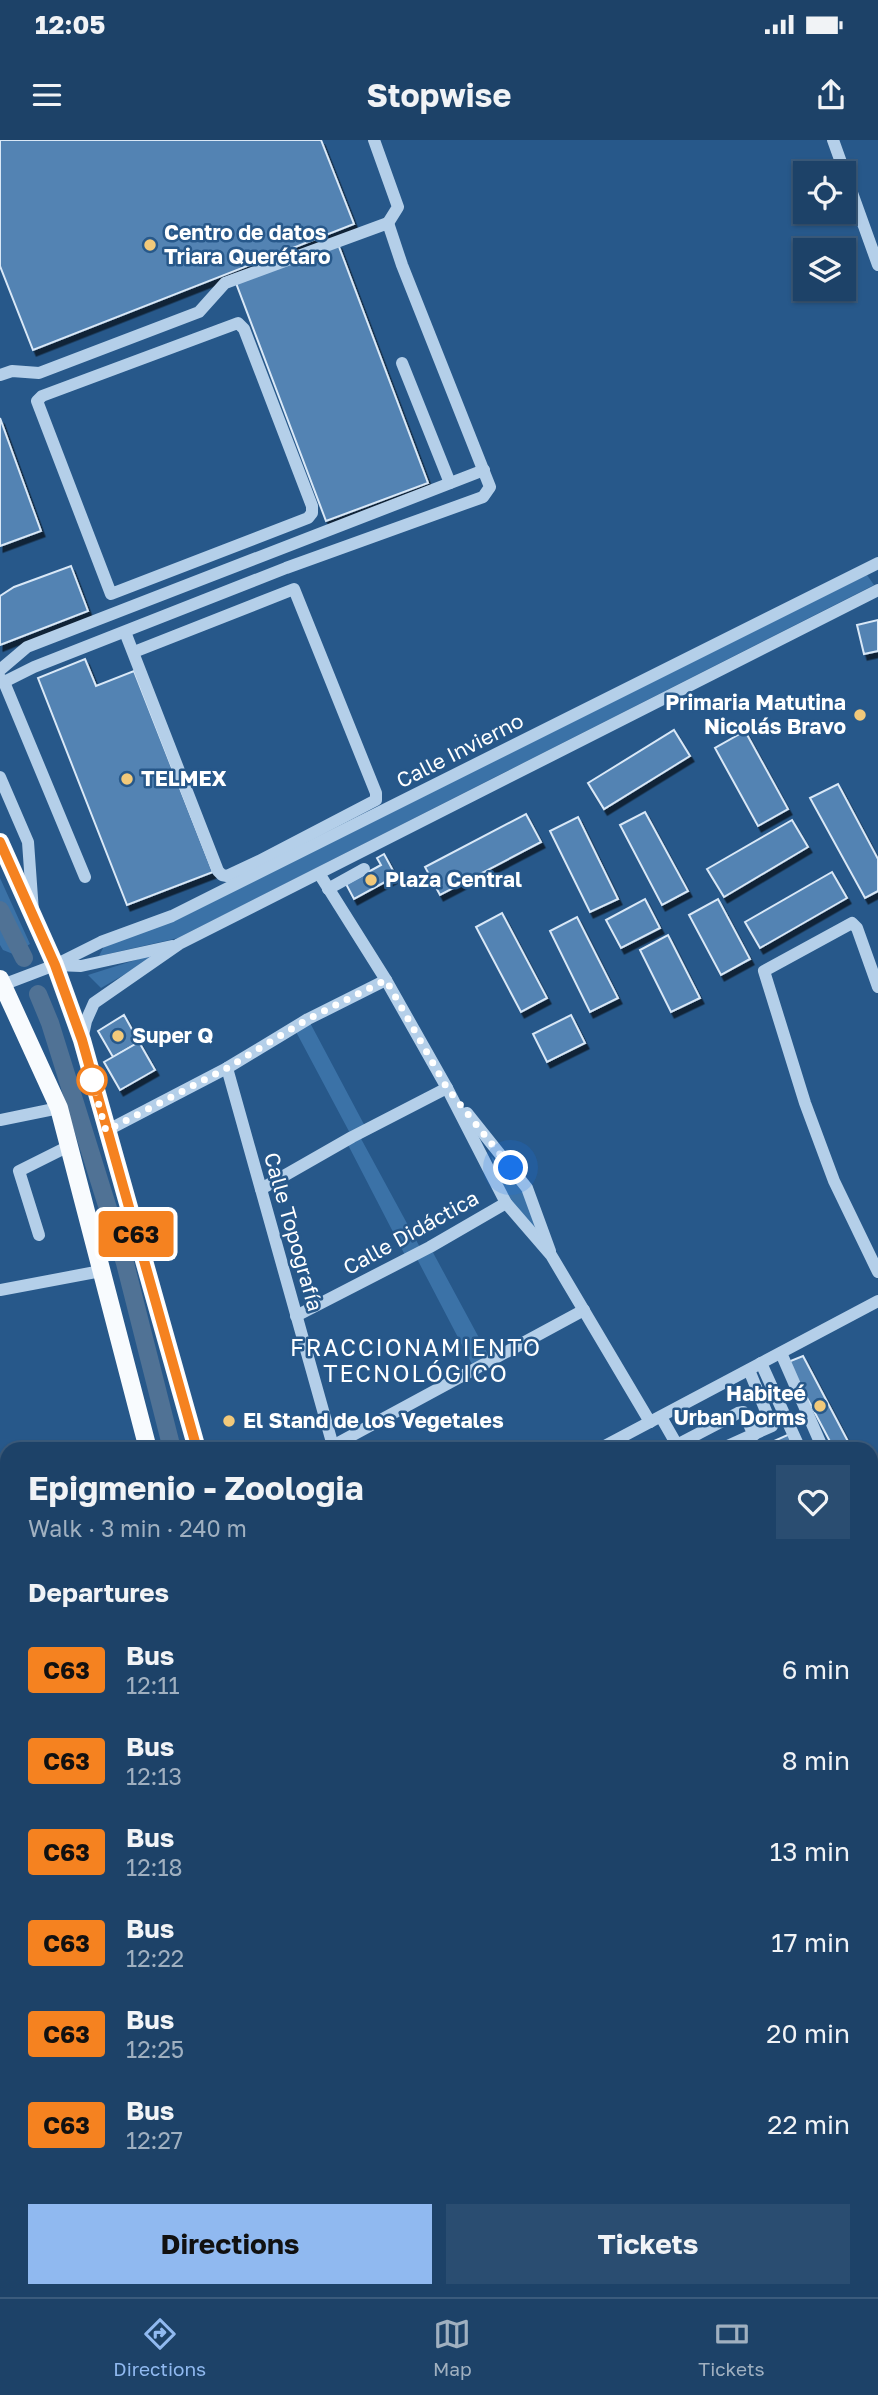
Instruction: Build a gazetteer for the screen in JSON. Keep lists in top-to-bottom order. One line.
{"streets":{"street":["Calle Invierno","Calle Topografía","Calle Didáctica"]},"crossings":[["Calle Topografía","Calle Didáctica"]],"districts":["FRACCIONAMIENTO TECNOLÓGICO"],"places":["Centro de datos Triara Querétaro","Primaria Matutina Nicolás Bravo","TELMEX","Plaza Central","Super Q","Habiteé Urban Dorms","El Stand de los Vegetales"],"lines":["bus line C63"],"page":{"status":"12:05","header":"Stopwise","on_map":"C63","heading":[["Epigmenio - Zoologia","Walk · 3 min · 240 m"],"Departures"],"list":[{"mark":"C63","name":"Bus","note":"12:11","value":"6 min"},{"mark":"C63","name":"Bus","note":"12:13","value":"8 min"},{"mark":"C63","name":"Bus","note":"12:18","value":"13 min"},{"mark":"C63","name":"Bus","note":"12:22","value":"17 min"},{"mark":"C63","name":"Bus","note":"12:25","value":"20 min"},{"mark":"C63","name":"Bus","note":"12:27","value":"22 min"}],"buttons":["Directions","Tickets"],"tabs":["Directions","Map","Tickets"]}}
